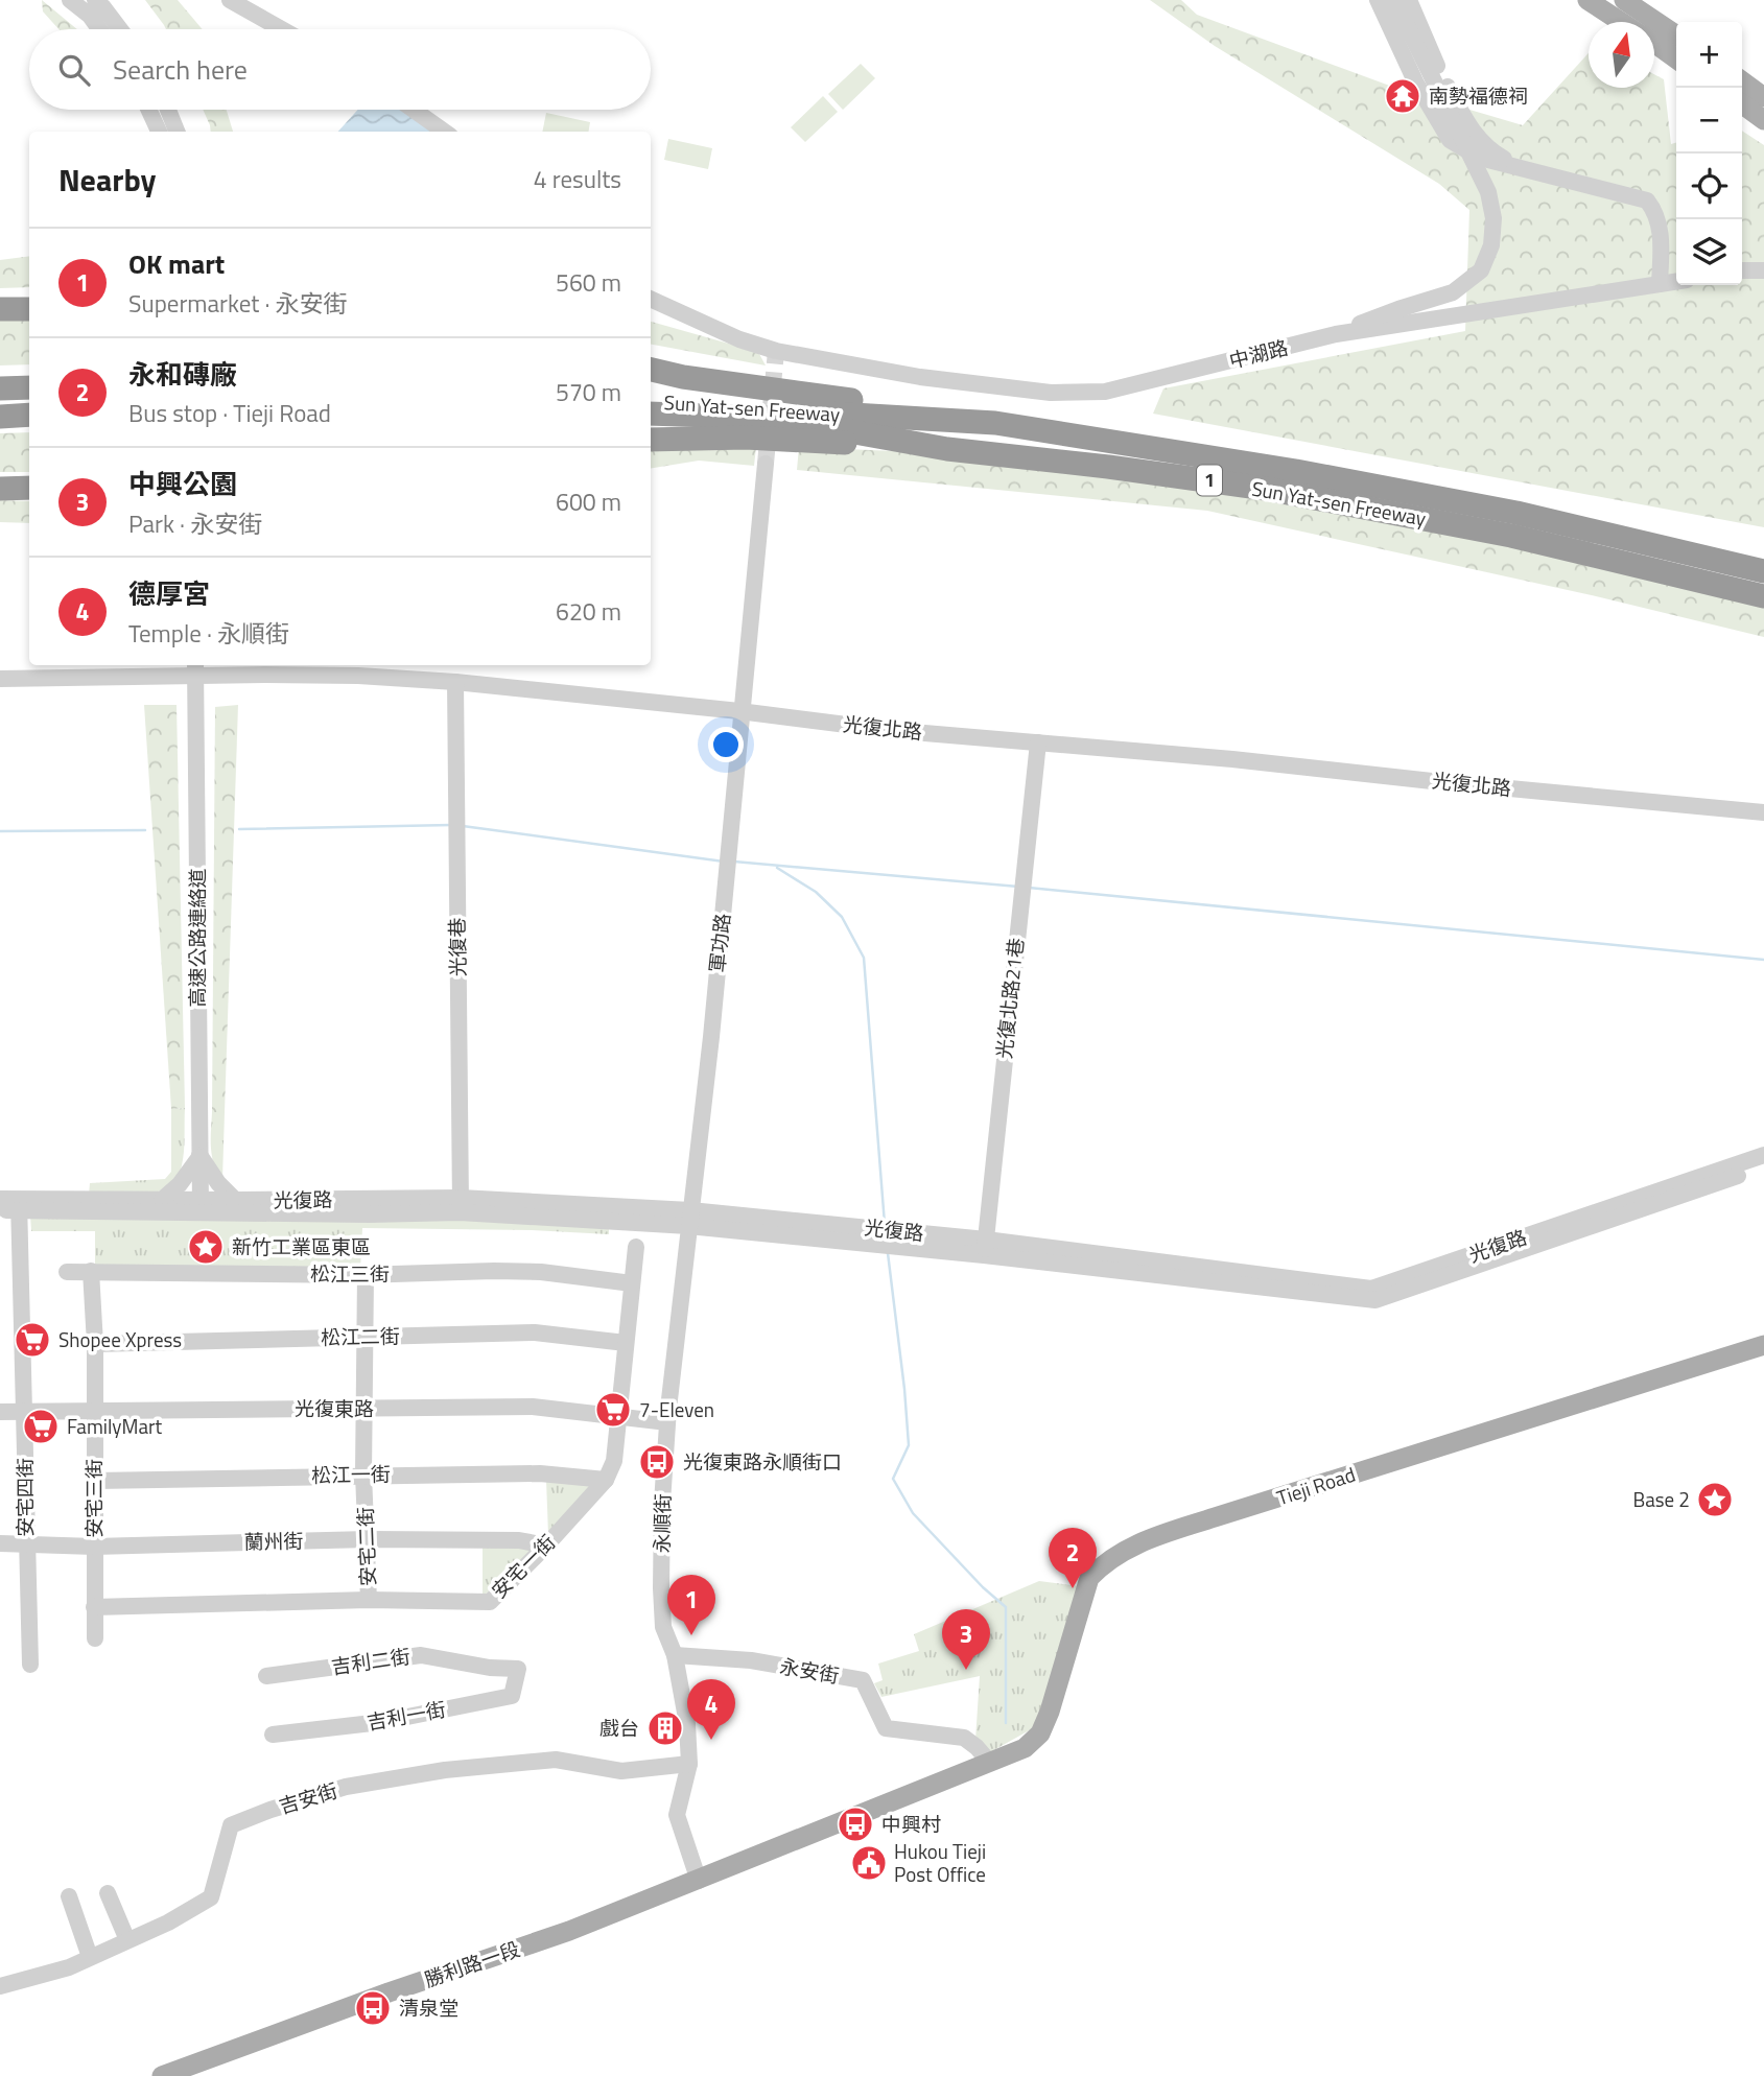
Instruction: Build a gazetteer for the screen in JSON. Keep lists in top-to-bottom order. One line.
{"streets":{"highway":["Sun Yat-sen Freeway","1"],"main road":["Tieji Road","勝利路一段"],"street":["中湖路","光復北路","高速公路連絡道","軍功路","光復巷","光復北路21巷","光復路","松江三街","松江二街","光復東路","松江一街","安宅四街","安宅三街","永順街","蘭州街","安宅二街","安宅一街","吉利二街","永安街","吉利一街","吉安街"]},"crossings":[["光復北路","軍功路"],["光復北路","光復巷"],["光復北路","光復北路21巷"],["高速公路連絡道","光復路"],["軍功路","光復路"],["軍功路","光復東路"],["軍功路","永順街"],["光復巷","光復路"],["光復北路21巷","光復路"],["光復路","安宅四街"],["松江三街","安宅三街"],["松江三街","安宅二街"],["松江三街","安宅一街"],["松江二街","安宅三街"],["松江二街","安宅二街"],["松江二街","安宅一街"],["光復東路","安宅四街"],["光復東路","安宅三街"],["光復東路","永順街"],["光復東路","安宅二街"],["光復東路","安宅一街"],["松江一街","安宅三街"],["松江一街","安宅二街"],["松江一街","安宅一街"],["Tieji Road","永順街"],["Tieji Road","永安街"],["Tieji Road","勝利路一段"],["安宅四街","蘭州街"],["安宅三街","蘭州街"],["安宅三街","安宅一街"],["永順街","永安街"],["永順街","吉安街"],["永順街","勝利路一段"],["蘭州街","安宅二街"],["蘭州街","安宅一街"],["安宅二街","安宅一街"],["吉利二街","吉利一街"]],"places":{"temple":["南勢福德祠"],"place":["新竹工業區東區","Base 2"],"supermarket":["Shopee Xpress","7-Eleven","FamilyMart"],"bus stop":["光復東路永順街口","中興村","清泉堂"],"building":["戲台"],"public building":["Hukou Tieji Post Office"]},"north":"top","page":{"map_buttons":["+","−"],"search":"Search here","heading":["Nearby","4 results"],"list":[{"mark":"1","name":"OK mart","note":"Supermarket · 永安街","value":"560 m"},{"mark":"2","name":"永和磚廠","note":"Bus stop · Tieji Road","value":"570 m"},{"mark":"3","name":"中興公園","note":"Park · 永安街","value":"600 m"},{"mark":"4","name":"德厚宮","note":"Temple · 永順街","value":"620 m"}],"pins":["2","1","3","4"]}}
